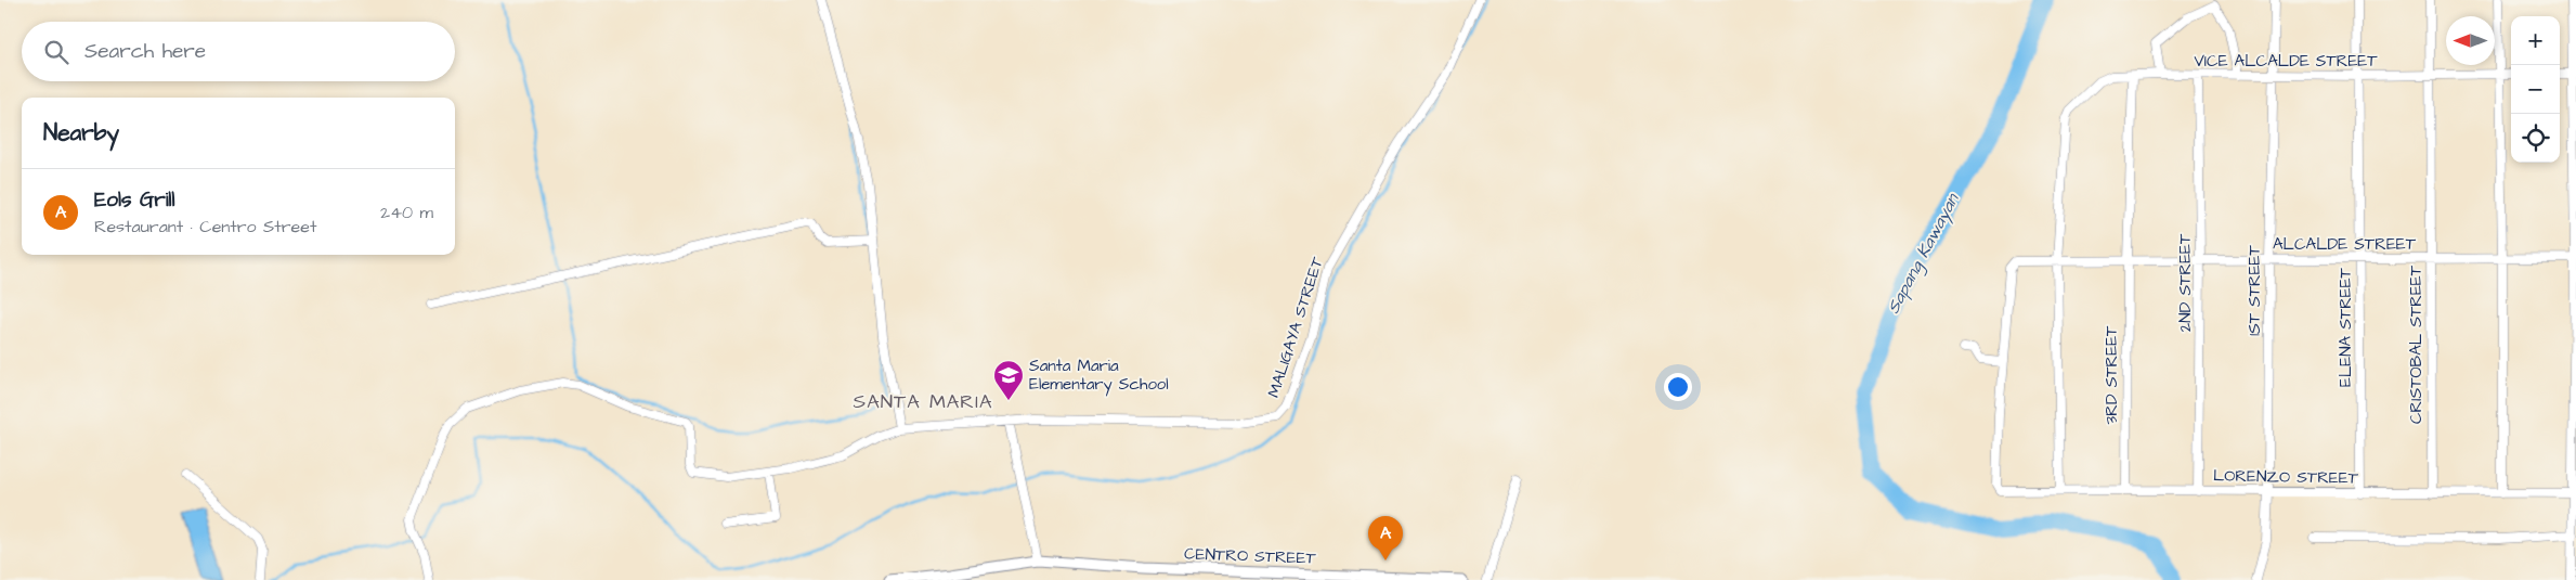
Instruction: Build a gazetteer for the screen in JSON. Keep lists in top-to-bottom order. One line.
{"streets":{"street":["VICE ALCALDE STREET","ALCALDE STREET","2ND STREET","1ST STREET","MALIGAYA STREET","ELENA STREET","CRISTOBAL STREET","3RD STREET","LORENZO STREET","CENTRO STREET"]},"crossings":[["VICE ALCALDE STREET","ALCALDE STREET"],["VICE ALCALDE STREET","2ND STREET"],["VICE ALCALDE STREET","1ST STREET"],["VICE ALCALDE STREET","ELENA STREET"],["VICE ALCALDE STREET","CRISTOBAL STREET"],["VICE ALCALDE STREET","3RD STREET"],["ALCALDE STREET","2ND STREET"],["ALCALDE STREET","1ST STREET"],["ALCALDE STREET","ELENA STREET"],["ALCALDE STREET","CRISTOBAL STREET"],["ALCALDE STREET","3RD STREET"],["ALCALDE STREET","LORENZO STREET"],["2ND STREET","LORENZO STREET"],["1ST STREET","LORENZO STREET"],["ELENA STREET","LORENZO STREET"],["CRISTOBAL STREET","LORENZO STREET"],["3RD STREET","LORENZO STREET"]],"districts":["SANTA MARIA"],"water":["Sapang Kawayan"],"places":{"school or university":["Santa Maria Elementary School"]},"north":"left","page":{"map_buttons":["+","−"],"search":"Search here","heading":"Nearby","list":[{"mark":"A","name":"Eols Grill","note":"Restaurant · Centro Street","value":"240 m"}],"pins":"A"}}
